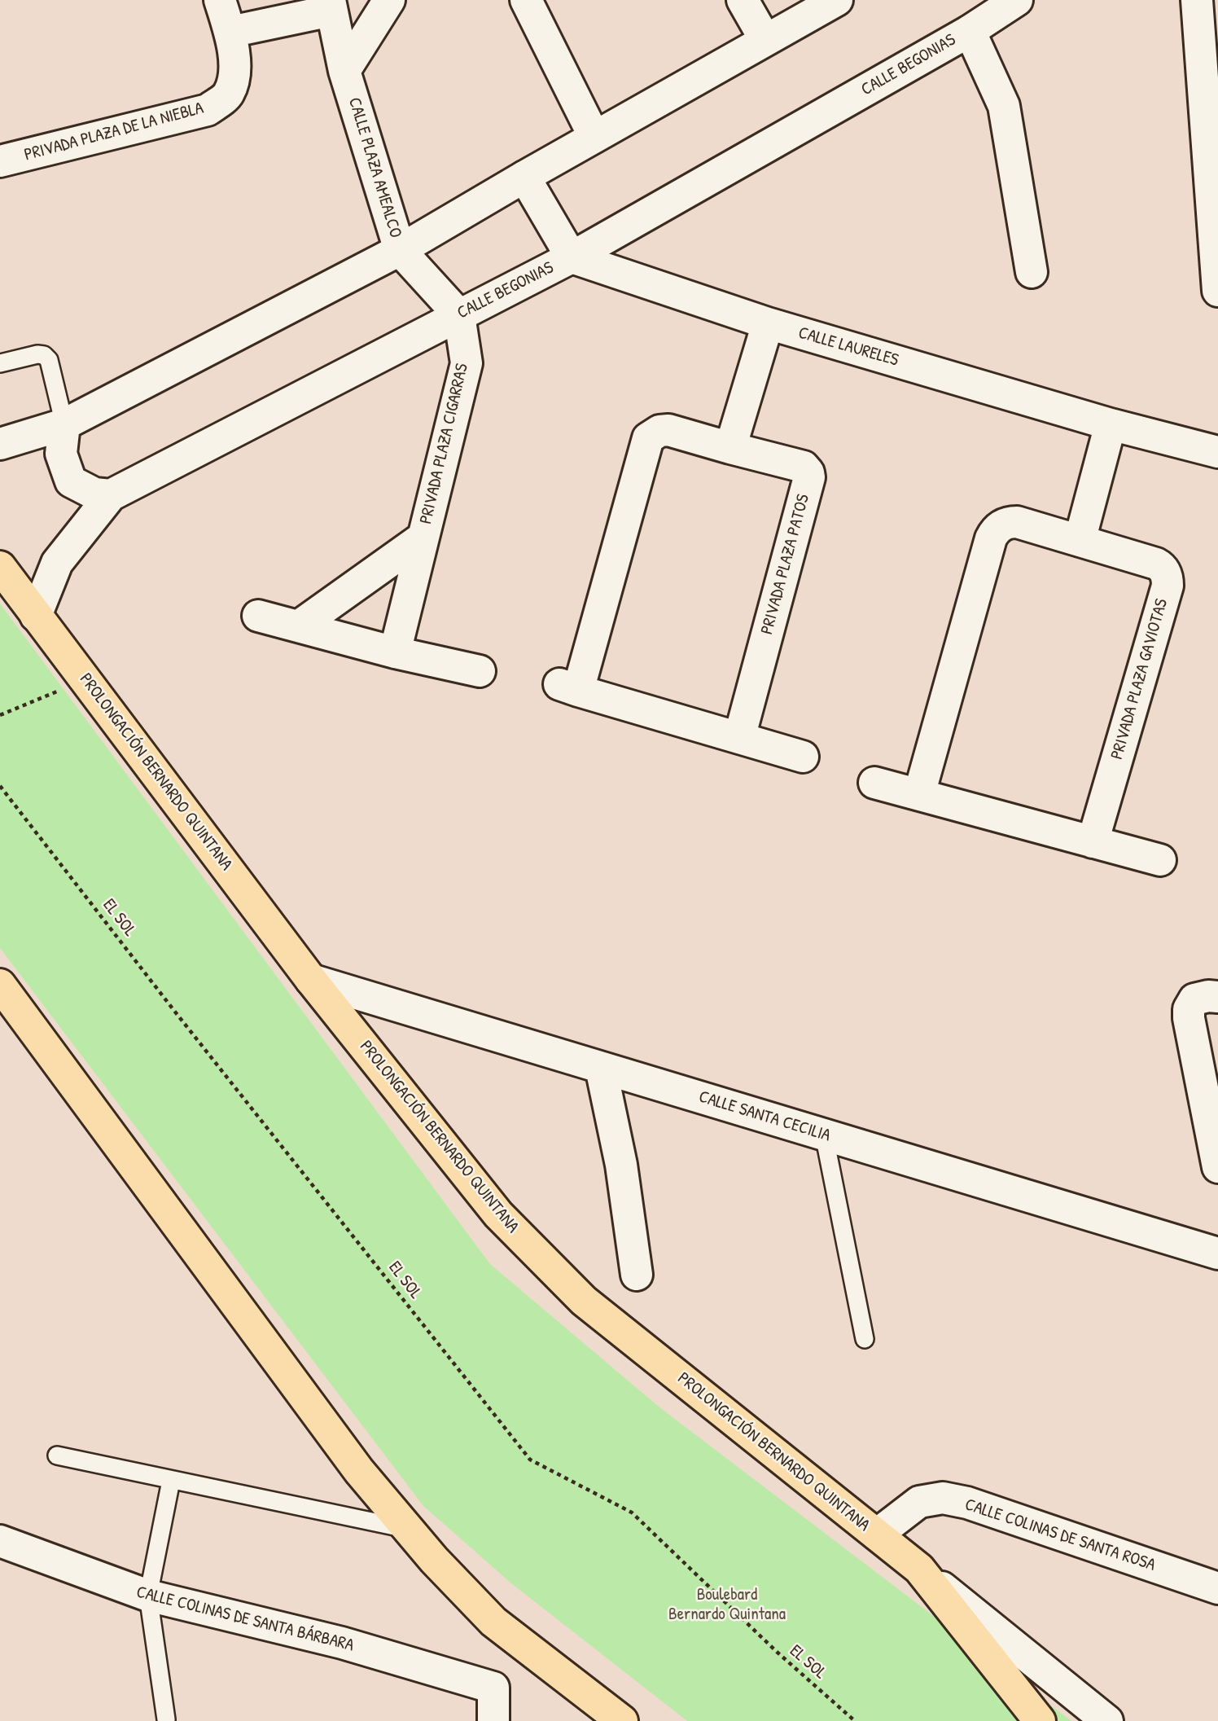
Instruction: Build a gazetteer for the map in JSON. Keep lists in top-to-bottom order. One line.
{"streets":{"main road":["PROLONGACIÓN BERNARDO QUINTANA"],"street":["CALLE BEGONIAS","PRIVADA PLAZA DE LA NIEBLA","CALLE PLAZA AMEALCO","CALLE LAURELES","PRIVADA PLAZA CIGARRAS","PRIVADA PLAZA PATOS","PRIVADA PLAZA GAVIOTAS","CALLE SANTA CECILIA","CALLE COLINAS DE SANTA ROSA","CALLE COLINAS DE SANTA BÁRBARA"],"path":["EL SOL"]},"crossings":[["CALLE BEGONIAS","CALLE PLAZA AMEALCO"],["CALLE BEGONIAS","CALLE LAURELES"],["CALLE BEGONIAS","PRIVADA PLAZA CIGARRAS"],["CALLE BEGONIAS","PROLONGACIÓN BERNARDO QUINTANA"],["CALLE PLAZA AMEALCO","PRIVADA PLAZA CIGARRAS"],["PROLONGACIÓN BERNARDO QUINTANA","CALLE SANTA CECILIA"],["PROLONGACIÓN BERNARDO QUINTANA","CALLE COLINAS DE SANTA ROSA"]],"parks":["Boulebard Bernardo Quintana"]}
